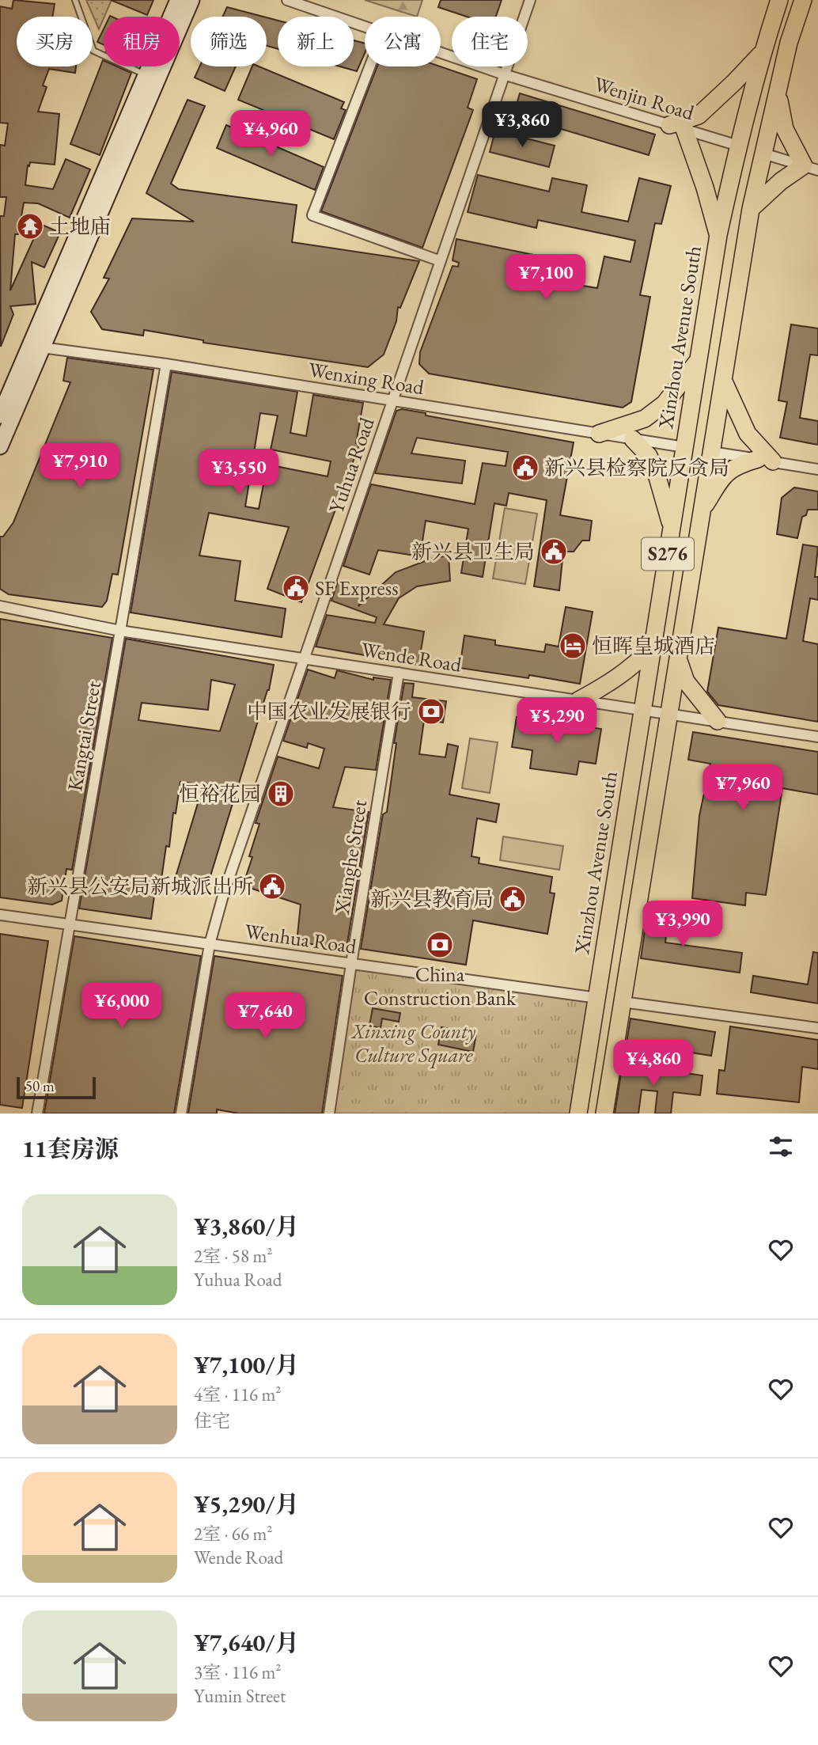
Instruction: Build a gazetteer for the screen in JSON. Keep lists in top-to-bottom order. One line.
{"streets":{"main road":["Xinzhou Avenue South","S276"],"street":["Wenjin Road","Wenxing Road","Yuhua Road","Wende Road","Kangtai Street","Xianghe Street","Wenhua Road"]},"crossings":[["Wenjin Road","Xinzhou Avenue South"],["Wenjin Road","Yuhua Road"],["Xinzhou Avenue South","Wenxing Road"],["Xinzhou Avenue South","Wende Road"],["Xinzhou Avenue South","Wenhua Road"],["Wenxing Road","Yuhua Road"],["Wenxing Road","Kangtai Street"],["Yuhua Road","Wende Road"],["Yuhua Road","Wenhua Road"],["S276","Wende Road"],["Wende Road","Kangtai Street"],["Wende Road","Xianghe Street"],["Kangtai Street","Wenhua Road"],["Xianghe Street","Wenhua Road"]],"parks":["Xinxing County Culture Square"],"places":{"temple":["土地庙"],"public building":["新兴县检察院反贪局","新兴县卫生局","SF Express","新兴县公安局新城派出所","新兴县教育局"],"hotel":["恒晖皇城酒店"],"bank":["中国农业发展银行","China Construction Bank"],"building":["恒裕花园"]},"scale_bar":"50 m","page":{"chip":["买房","租房","筛选","新上","公寓","住宅"],"price":["¥3,860","¥4,960","¥7,100","¥7,910","¥3,550","¥5,290","¥7,960","¥3,990","¥6,000","¥7,640","¥4,860"],"scale":"50 m","heading":"11套房源","list":[{"name":"¥3,860/月","note":"2室 · 58 m² · Yuhua Road"},{"name":"¥7,100/月","note":"4室 · 116 m² · 住宅"},{"name":"¥5,290/月","note":"2室 · 66 m² · Wende Road"},{"name":"¥7,640/月","note":"3室 · 116 m² · Yumin Street"}]}}
